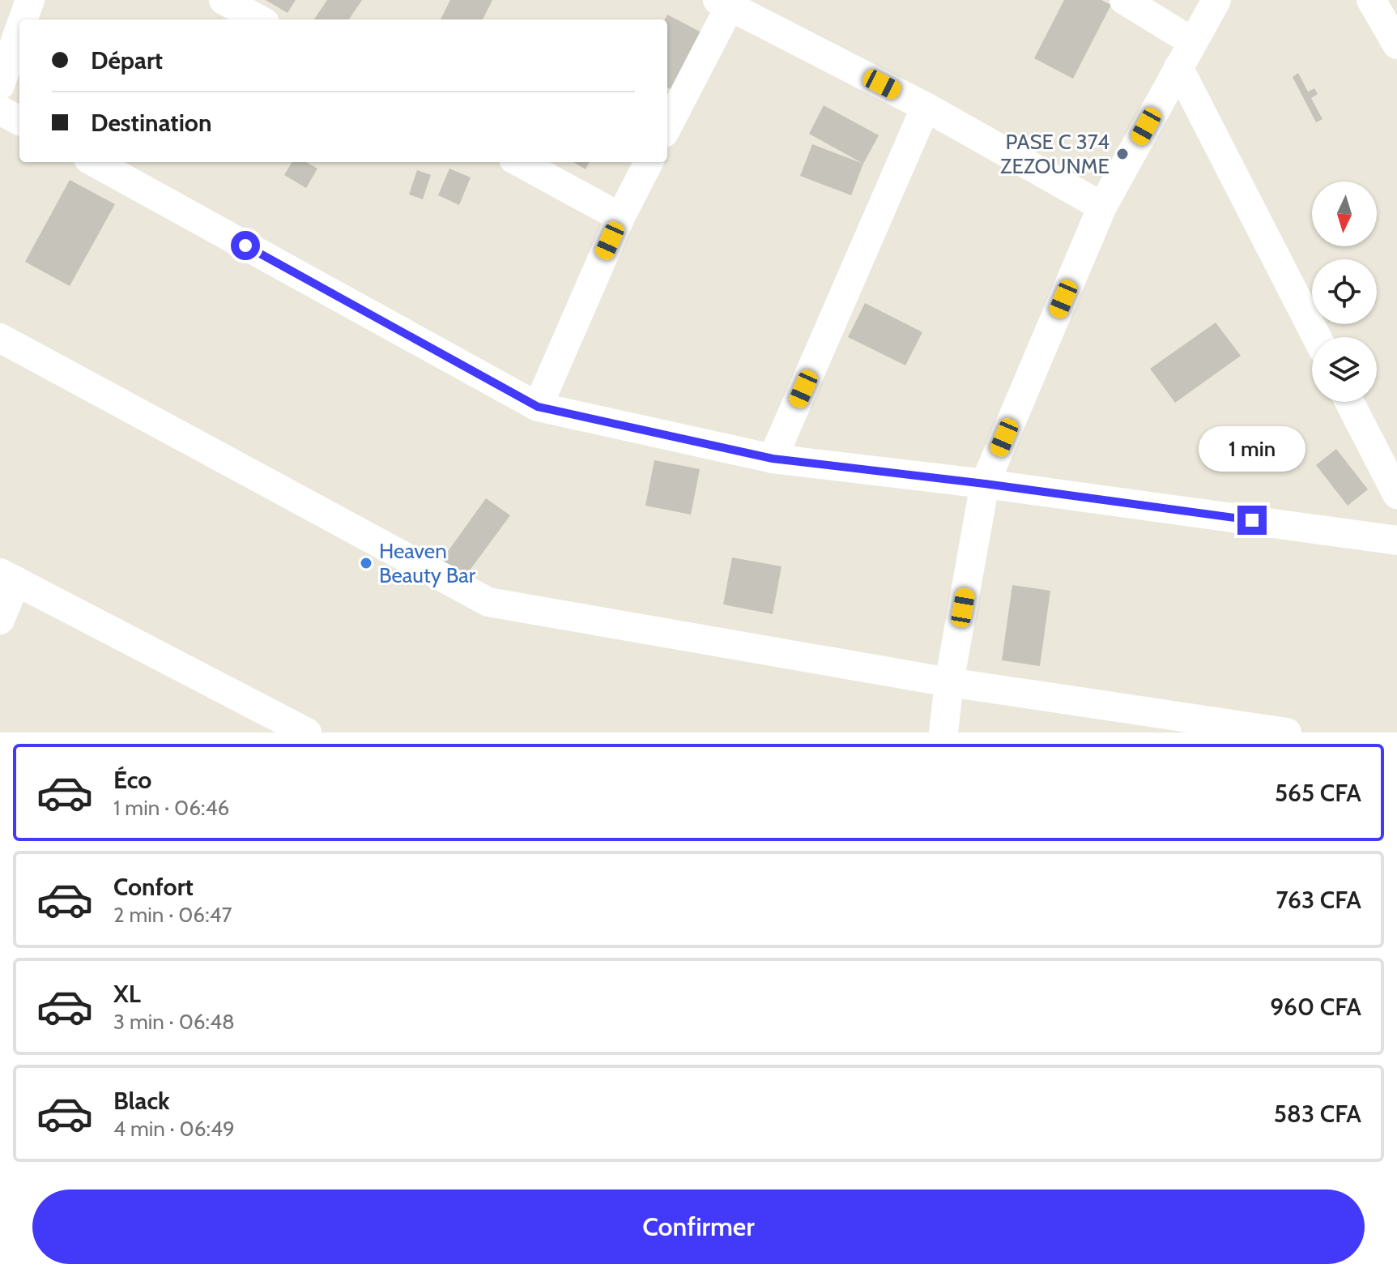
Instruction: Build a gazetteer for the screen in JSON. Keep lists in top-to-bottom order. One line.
{"places":["PASE C 374 ZEZOUNME","Heaven Beauty Bar"],"north":"bottom","page":{"banner":["Départ","Destination"],"bubble":"1 min","list":[{"name":"Éco","note":"1 min · 06:46","value":"565 CFA"},{"name":"Confort","note":"2 min · 06:47","value":"763 CFA"},{"name":"XL","note":"3 min · 06:48","value":"960 CFA"},{"name":"Black","note":"4 min · 06:49","value":"583 CFA"}],"buttons":"Confirmer"}}
